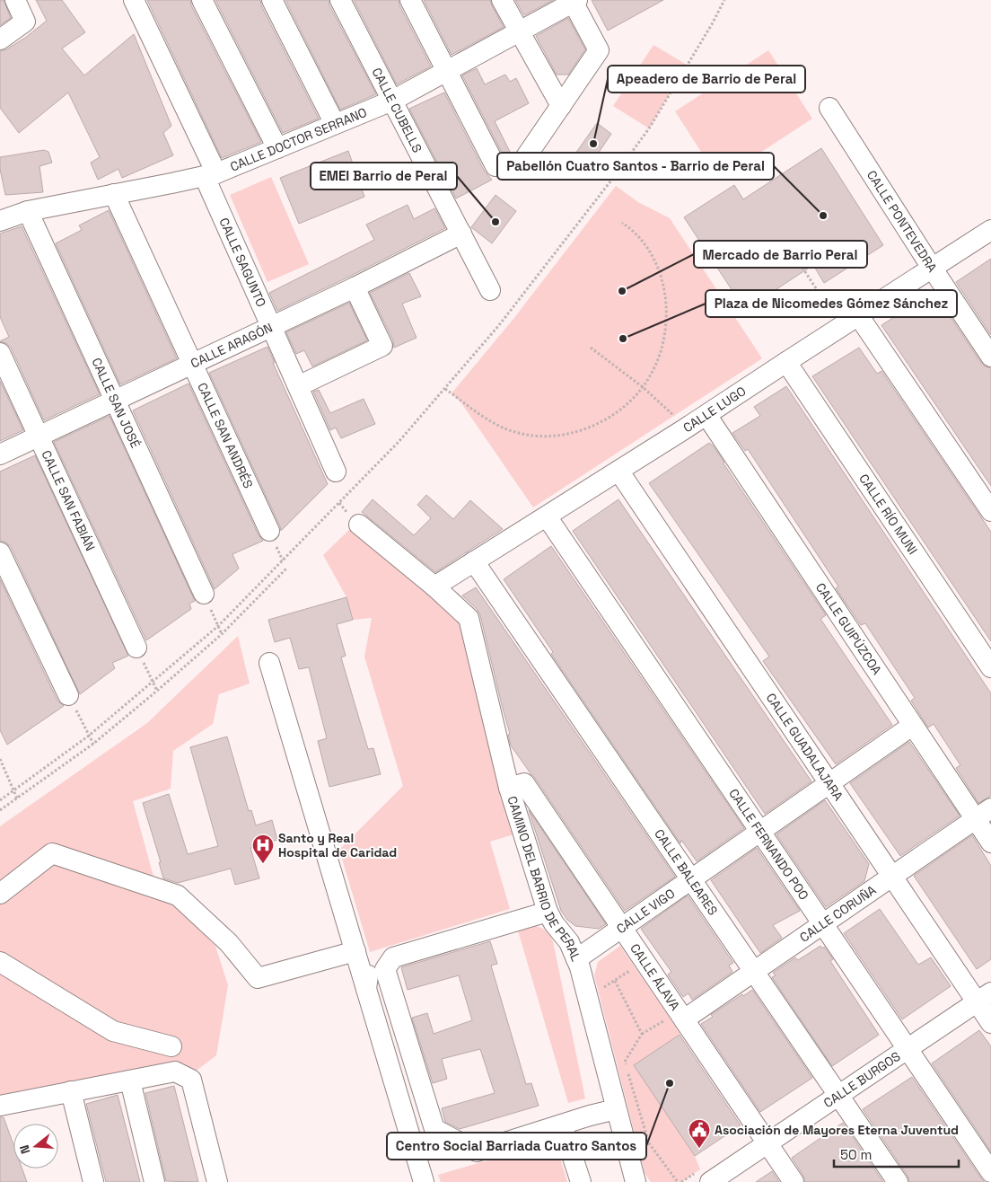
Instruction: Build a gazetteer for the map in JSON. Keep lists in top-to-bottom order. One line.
{"streets":{"street":["CALLE CUBELLS","CALLE DOCTOR SERRANO","CALLE PONTEVEDRA","CALLE SAGUNTO","CALLE ARAGÓN","CALLE SAN JOSÉ","CALLE LUGO","CALLE SAN ANDRÉS","CALLE SAN FABIÁN","CALLE RÍO MUNI","CALLE GUIPÚZCOA","CALLE GUADALAJARA","CALLE FERNANDO POO","CALLE BALEARES","CAMINO DEL BARRIO DE PERAL","CALLE VIGO","CALLE CORUÑA","CALLE ÁLAVA","CALLE BURGOS"]},"crossings":[["CALLE CUBELLS","CALLE DOCTOR SERRANO"],["CALLE CUBELLS","CALLE ARAGÓN"],["CALLE DOCTOR SERRANO","CALLE SAGUNTO"],["CALLE DOCTOR SERRANO","CALLE SAN JOSÉ"],["CALLE DOCTOR SERRANO","CALLE SAN ANDRÉS"],["CALLE PONTEVEDRA","CALLE LUGO"],["CALLE SAGUNTO","CALLE ARAGÓN"],["CALLE ARAGÓN","CALLE SAN JOSÉ"],["CALLE ARAGÓN","CALLE SAN ANDRÉS"],["CALLE ARAGÓN","CALLE SAN FABIÁN"],["CALLE LUGO","CALLE RÍO MUNI"],["CALLE LUGO","CALLE GUIPÚZCOA"],["CALLE LUGO","CALLE GUADALAJARA"],["CALLE LUGO","CALLE FERNANDO POO"],["CALLE LUGO","CALLE BALEARES"],["CALLE LUGO","CAMINO DEL BARRIO DE PERAL"],["CALLE GUIPÚZCOA","CALLE VIGO"],["CALLE GUIPÚZCOA","CALLE CORUÑA"],["CALLE GUADALAJARA","CALLE VIGO"],["CALLE GUADALAJARA","CALLE CORUÑA"],["CALLE GUADALAJARA","CALLE BURGOS"],["CALLE FERNANDO POO","CALLE VIGO"],["CALLE FERNANDO POO","CALLE CORUÑA"],["CALLE FERNANDO POO","CALLE BURGOS"],["CALLE BALEARES","CALLE VIGO"],["CALLE BALEARES","CALLE CORUÑA"],["CALLE BALEARES","CALLE BURGOS"],["CAMINO DEL BARRIO DE PERAL","CALLE VIGO"],["CAMINO DEL BARRIO DE PERAL","CALLE ÁLAVA"],["CALLE VIGO","CALLE ÁLAVA"],["CALLE CORUÑA","CALLE ÁLAVA"],["CALLE ÁLAVA","CALLE BURGOS"]],"places":{"other":["Apeadero de Barrio de Peral","Pabellón Cuatro Santos - Barrio de Peral","EMEI Barrio de Peral","Mercado de Barrio Peral","Plaza de Nicomedes Gómez Sánchez","Centro Social Barriada Cuatro Santos"],"hospital":["Santo y Real Hospital de Caridad"],"public building":["Asociación de Mayores Eterna Juventud"]},"scale_bar":"50 m","north":"left"}
